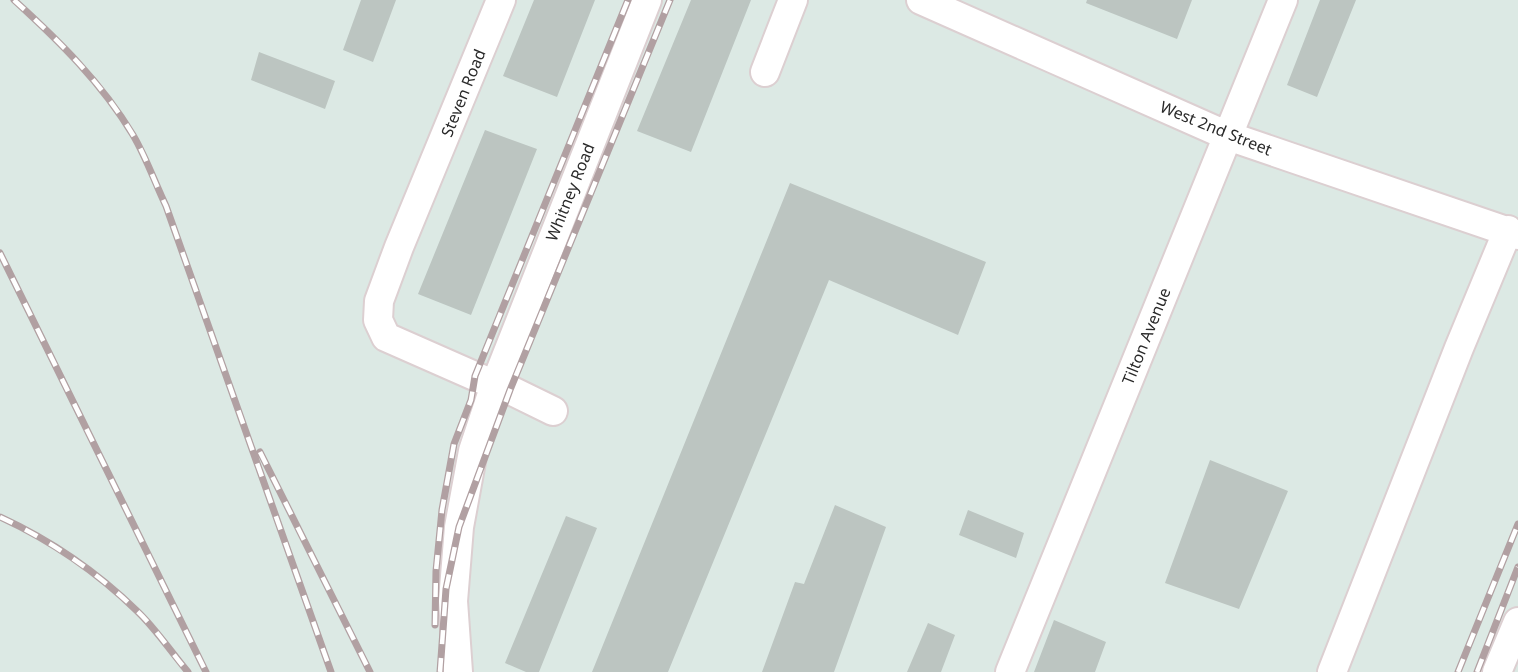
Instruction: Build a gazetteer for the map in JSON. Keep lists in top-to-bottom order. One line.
{"streets":{"street":["Steven Road","West 2nd Street","Whitney Road","Tilton Avenue"]},"crossings":[["Steven Road","Whitney Road"],["West 2nd Street","Tilton Avenue"]]}
